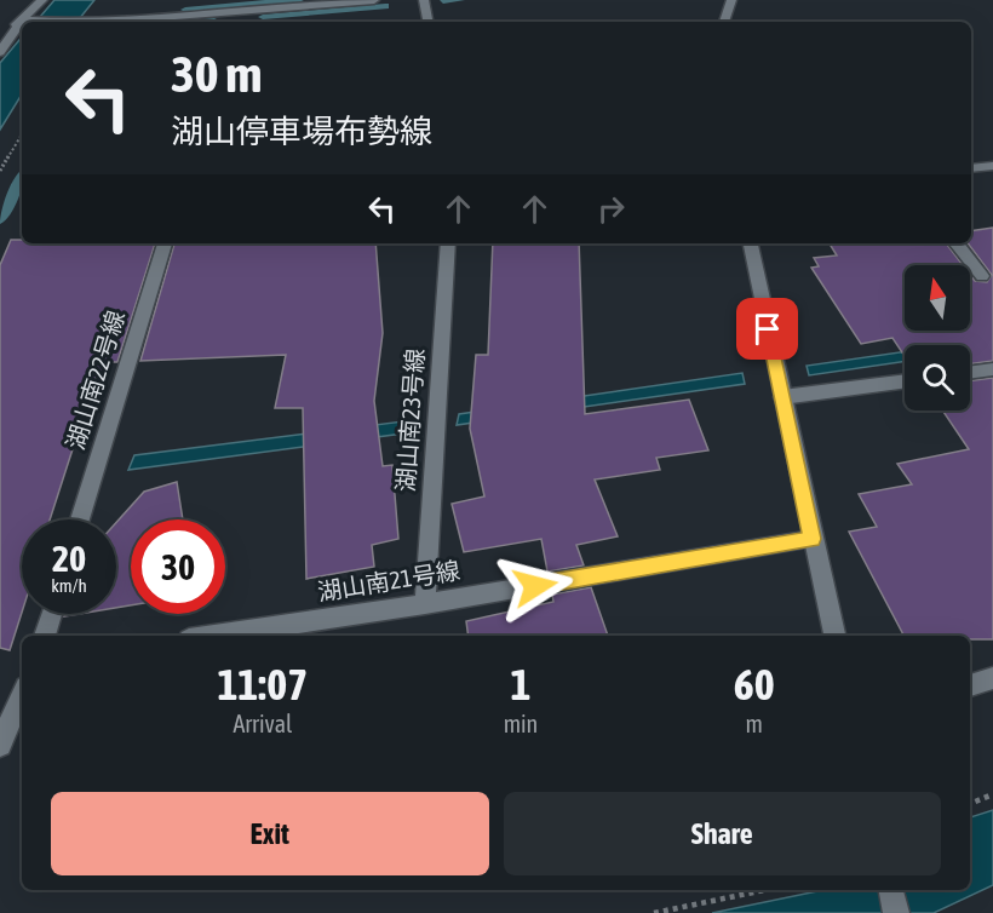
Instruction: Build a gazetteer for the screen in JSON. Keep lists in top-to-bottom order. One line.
{"streets":{"street":["湖山南22号線","湖山南23号線","湖山南21号線"]},"crossings":[["湖山南23号線","湖山南21号線"]],"north":"top","page":{"turn":["30 m","湖山停車場布勢線"],"speed":"20 km/h","limit":"30","eta":["11:07","Arrival","1","min","60","m"],"buttons":["Exit","Share"]}}
